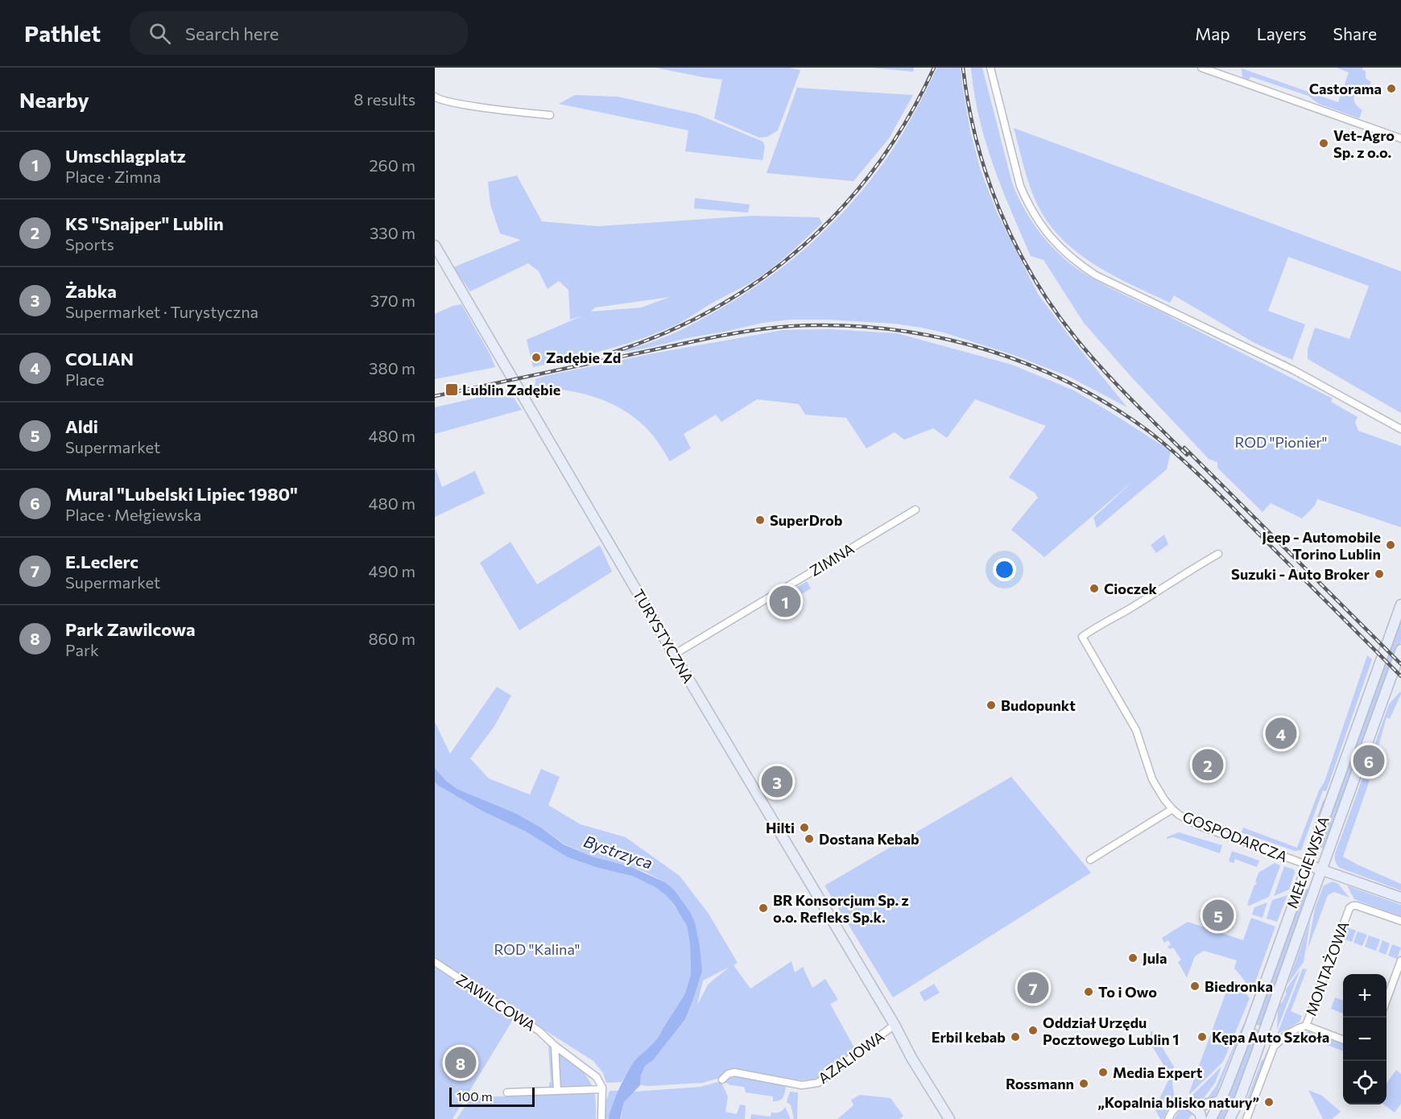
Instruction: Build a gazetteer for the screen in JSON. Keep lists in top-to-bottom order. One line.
{"streets":{"main road":["TURYSTYCZNA","GOSPODARCZA","MEŁGIEWSKA"],"street":["ZIMNA","MONTAŻOWA","ZAWILCOWA","AZALIOWA"]},"crossings":[["ZIMNA","TURYSTYCZNA"],["TURYSTYCZNA","AZALIOWA"],["GOSPODARCZA","MEŁGIEWSKA"]],"water":["Bystrzyca"],"parks":["ROD \"Pionier\"","ROD \"Kalina\""],"places":{"other":["Castorama","Vet-Agro Sp. z o.o.","Zadębie Zd","SuperDrob","Jeep - Automobile Torino Lublin","Suzuki - Auto Broker","Cioczek","Budopunkt","Hilti","Dostana Kebab","BR Konsorcjum Sp. z o.o. Refleks Sp.k.","Jula","Biedronka","To i Owo","Oddział Urzędu Pocztowego Lublin 1","Erbil kebab","Kępa Auto Szkoła","Media Expert","Rossmann","„Kopalnia blisko natury”"],"transit":["Lublin Zadębie"]},"scale_bar":"100 m","page":{"header":"Pathlet","search":"Search here","nav":["Map","Layers","Share"],"heading":["Nearby","8 results"],"list":[{"mark":"1","name":"Umschlagplatz","note":"Place · Zimna","value":"260 m"},{"mark":"2","name":"KS \"Snajper\" Lublin","note":"Sports","value":"330 m"},{"mark":"3","name":"Żabka","note":"Supermarket · Turystyczna","value":"370 m"},{"mark":"4","name":"COLIAN","note":"Place","value":"380 m"},{"mark":"5","name":"Aldi","note":"Supermarket","value":"480 m"},{"mark":"6","name":"Mural \"Lubelski Lipiec 1980\"","note":"Place · Mełgiewska","value":"480 m"},{"mark":"7","name":"E.Leclerc","note":"Supermarket","value":"490 m"},{"mark":"8","name":"Park Zawilcowa","note":"Park","value":"860 m"}],"pins":["1","4","6","2","3","5","7","8"],"map_buttons":["+","−"],"scale":"100 m"}}
